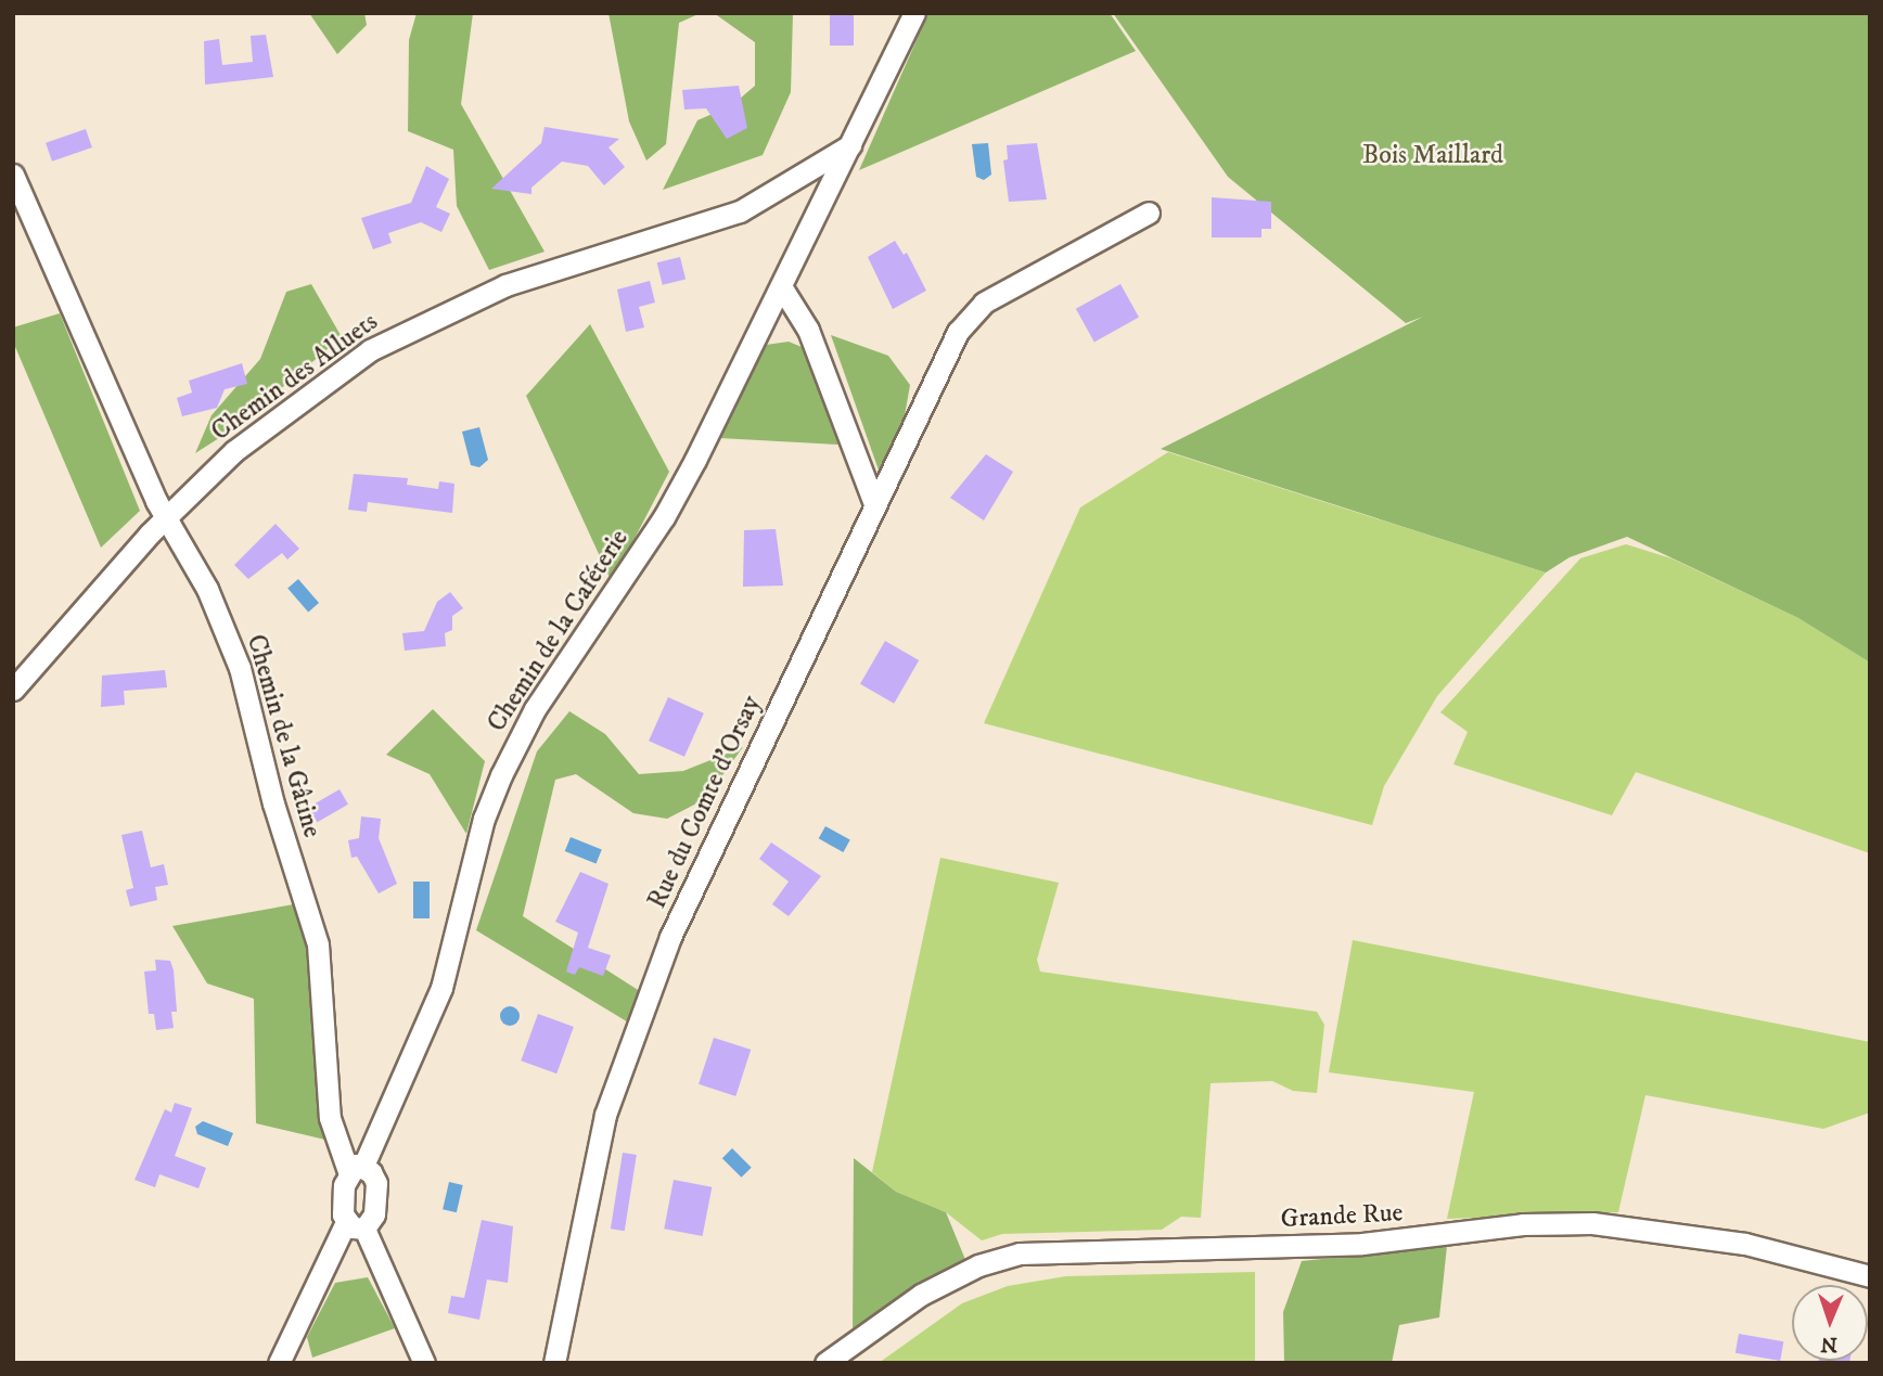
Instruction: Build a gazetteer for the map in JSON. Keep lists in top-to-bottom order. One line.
{"streets":{"street":["Chemin des Alluets","Chemin de la Caféterie","Chemin de la Gâtine","Rue du Comte d'Orsay","Grande Rue"]},"crossings":[["Chemin des Alluets","Chemin de la Caféterie"],["Chemin des Alluets","Chemin de la Gâtine"],["Chemin de la Caféterie","Chemin de la Gâtine"]],"parks":["Bois Maillard"],"north":"bottom"}
